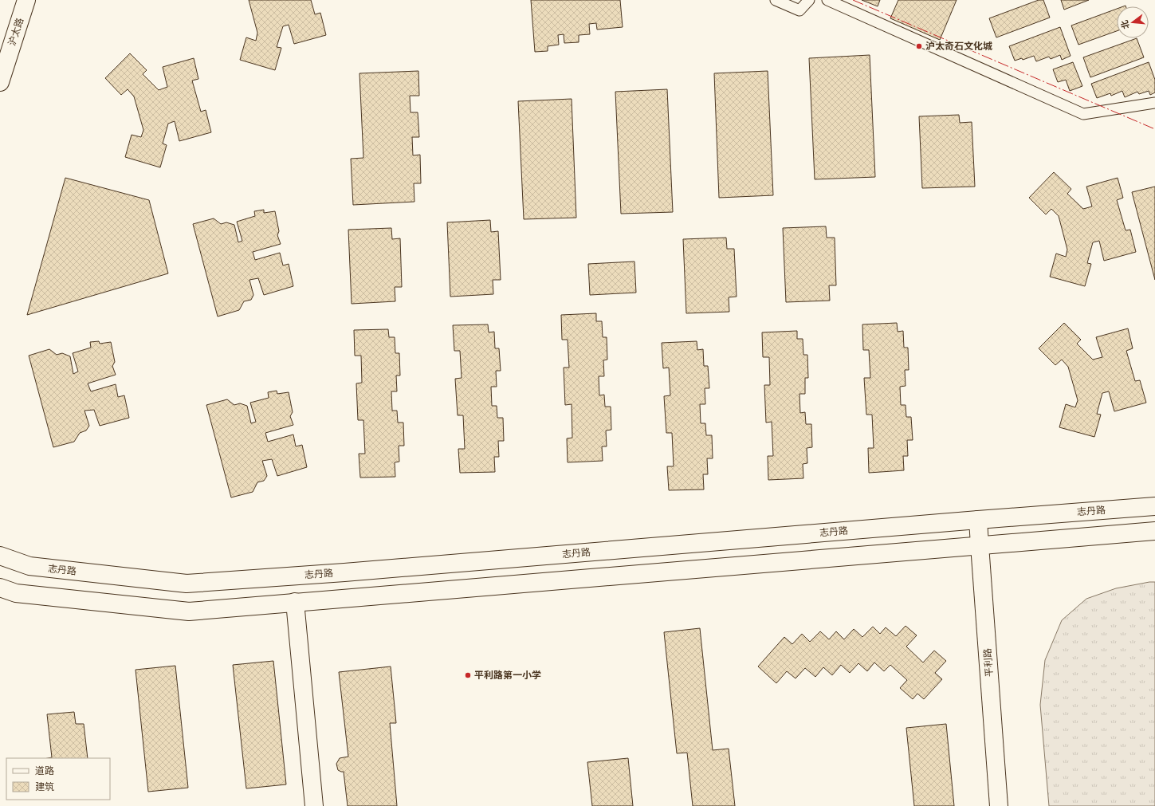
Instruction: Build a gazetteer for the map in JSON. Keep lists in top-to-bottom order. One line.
{"streets":{"main road":["沪太路","志丹路","平利路"]},"crossings":[["志丹路","平利路"]],"places":["沪太奇石文化城","平利路第一小学"],"legend":["道路","建筑"],"north":"left"}
